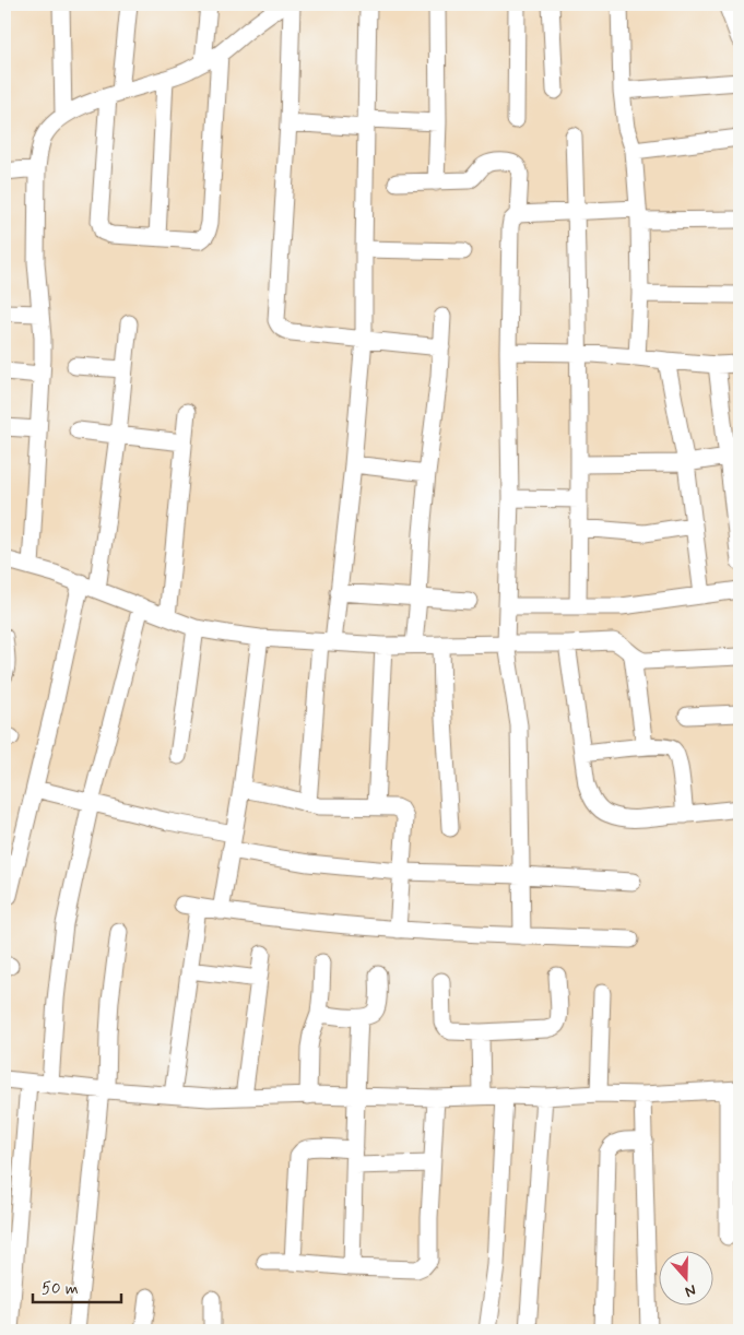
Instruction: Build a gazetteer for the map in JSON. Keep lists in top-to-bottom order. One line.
{"scale_bar":"50 m","north":"bottom"}
